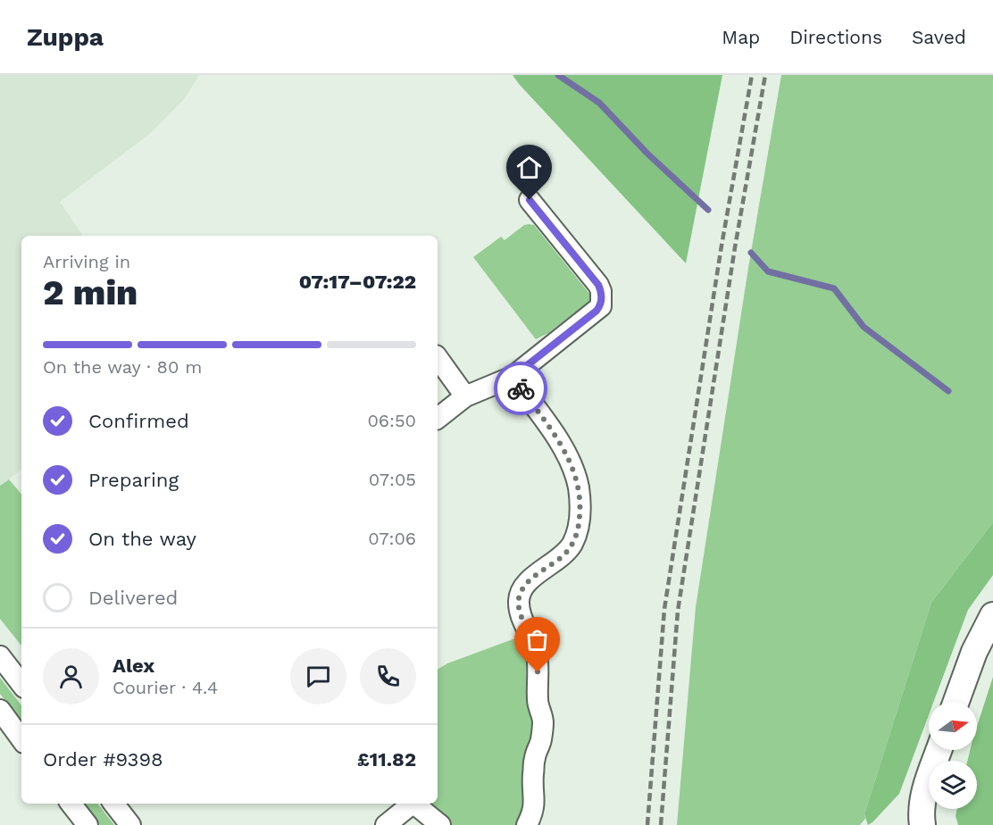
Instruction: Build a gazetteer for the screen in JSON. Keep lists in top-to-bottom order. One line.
{"north":"right","page":{"header":"Zuppa","nav":["Map","Directions","Saved"],"heading":["2 min","Arriving in","07:17–07:22"],"panel":["Alex","Courier · 4.4","Order #9398","£11.82"],"bar":"On the way · 80 m","list":[["Confirmed","06:50"],["Preparing","07:05"],["On the way","07:06"],"Delivered"]}}
